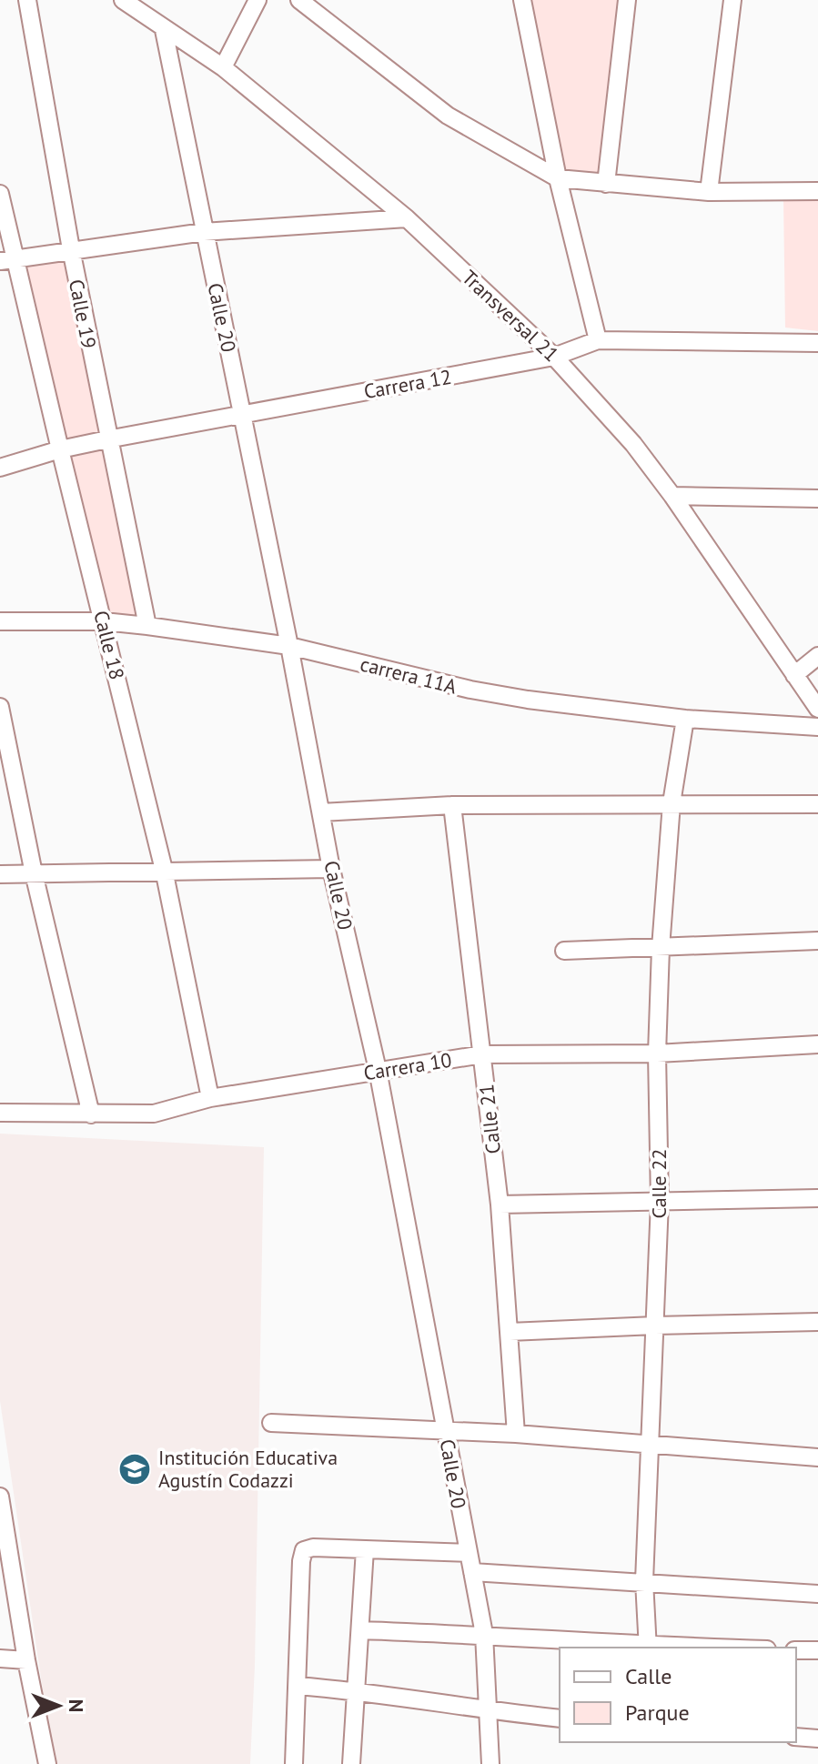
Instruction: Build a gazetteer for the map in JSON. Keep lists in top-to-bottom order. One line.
{"streets":{"street":["Calle 19","Transversal 21","Calle 20","Carrera 12","Calle 18","carrera 11A","Carrera 10","Calle 21","Calle 22"]},"crossings":[["Calle 19","Carrera 12"],["Calle 19","carrera 11A"],["Transversal 21","Calle 20"],["Transversal 21","Carrera 12"],["Calle 20","Carrera 12"],["Calle 20","carrera 11A"],["Calle 20","Carrera 10"],["Carrera 12","Calle 18"],["Calle 18","carrera 11A"],["Calle 18","Carrera 10"],["carrera 11A","Calle 22"],["Carrera 10","Calle 21"],["Carrera 10","Calle 22"]],"places":{"school or university":["Institución Educativa Agustín Codazzi"]},"legend":["Calle","Parque"],"north":"right"}
